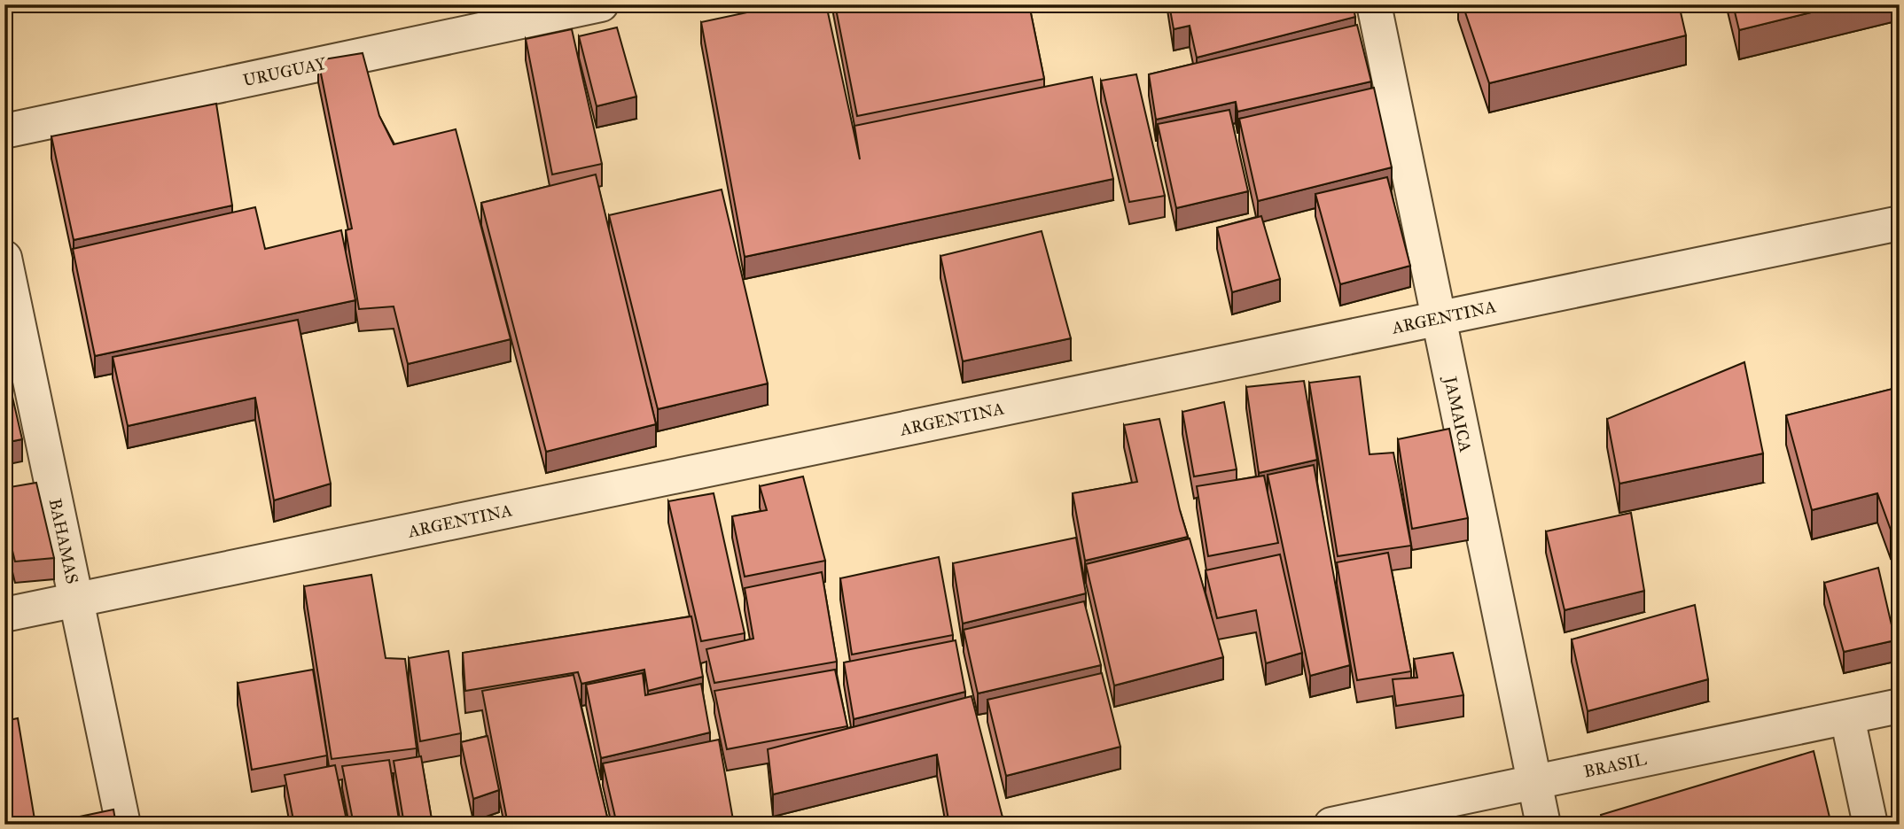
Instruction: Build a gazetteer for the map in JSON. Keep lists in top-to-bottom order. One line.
{"streets":{"street":["URUGUAY","ARGENTINA","JAMAICA","BAHAMAS","BRASIL"]},"crossings":[["ARGENTINA","JAMAICA"],["ARGENTINA","BAHAMAS"],["JAMAICA","BRASIL"]]}
